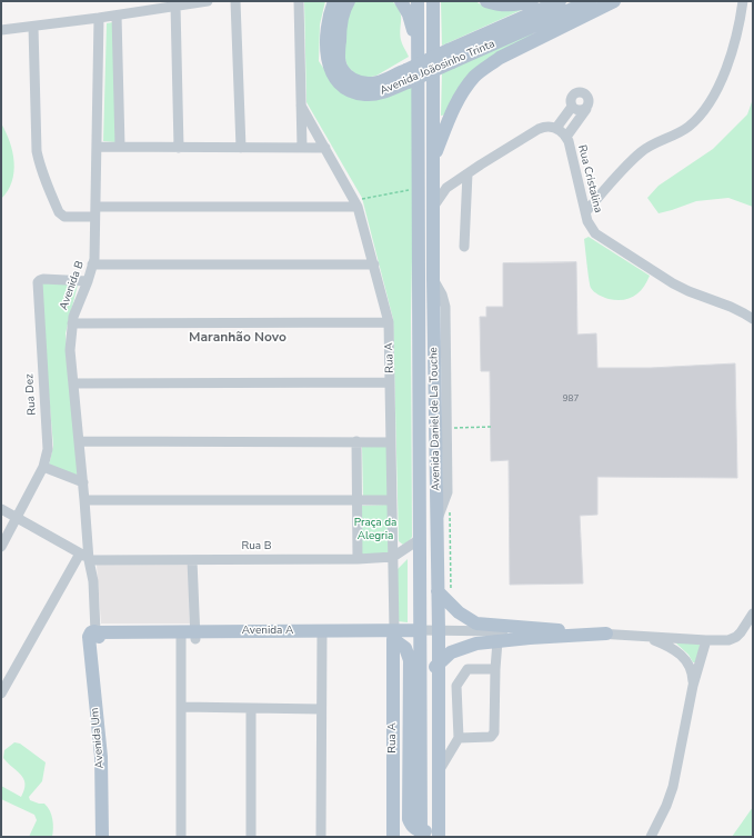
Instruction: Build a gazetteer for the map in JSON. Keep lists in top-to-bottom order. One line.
{"streets":{"main road":["Avenida Joãosinho Trinta","Rua A","Avenida Daniel de La Touche","Avenida A","Avenida Um"],"street":["Rua Cristalina","Avenida B","Rua Dez","Rua B"]},"crossings":[["Avenida Joãosinho Trinta","Avenida Daniel de La Touche"],["Avenida B","Rua Dez"],["Avenida B","Rua B"],["Avenida B","Avenida A"],["Avenida B","Avenida Um"],["Rua A","Rua B"],["Rua A","Avenida A"],["Avenida Daniel de La Touche","Avenida A"],["Avenida A","Avenida Um"]],"districts":["Maranhão Novo"],"parks":["Praça da Alegria"],"house_numbers":["987"]}
